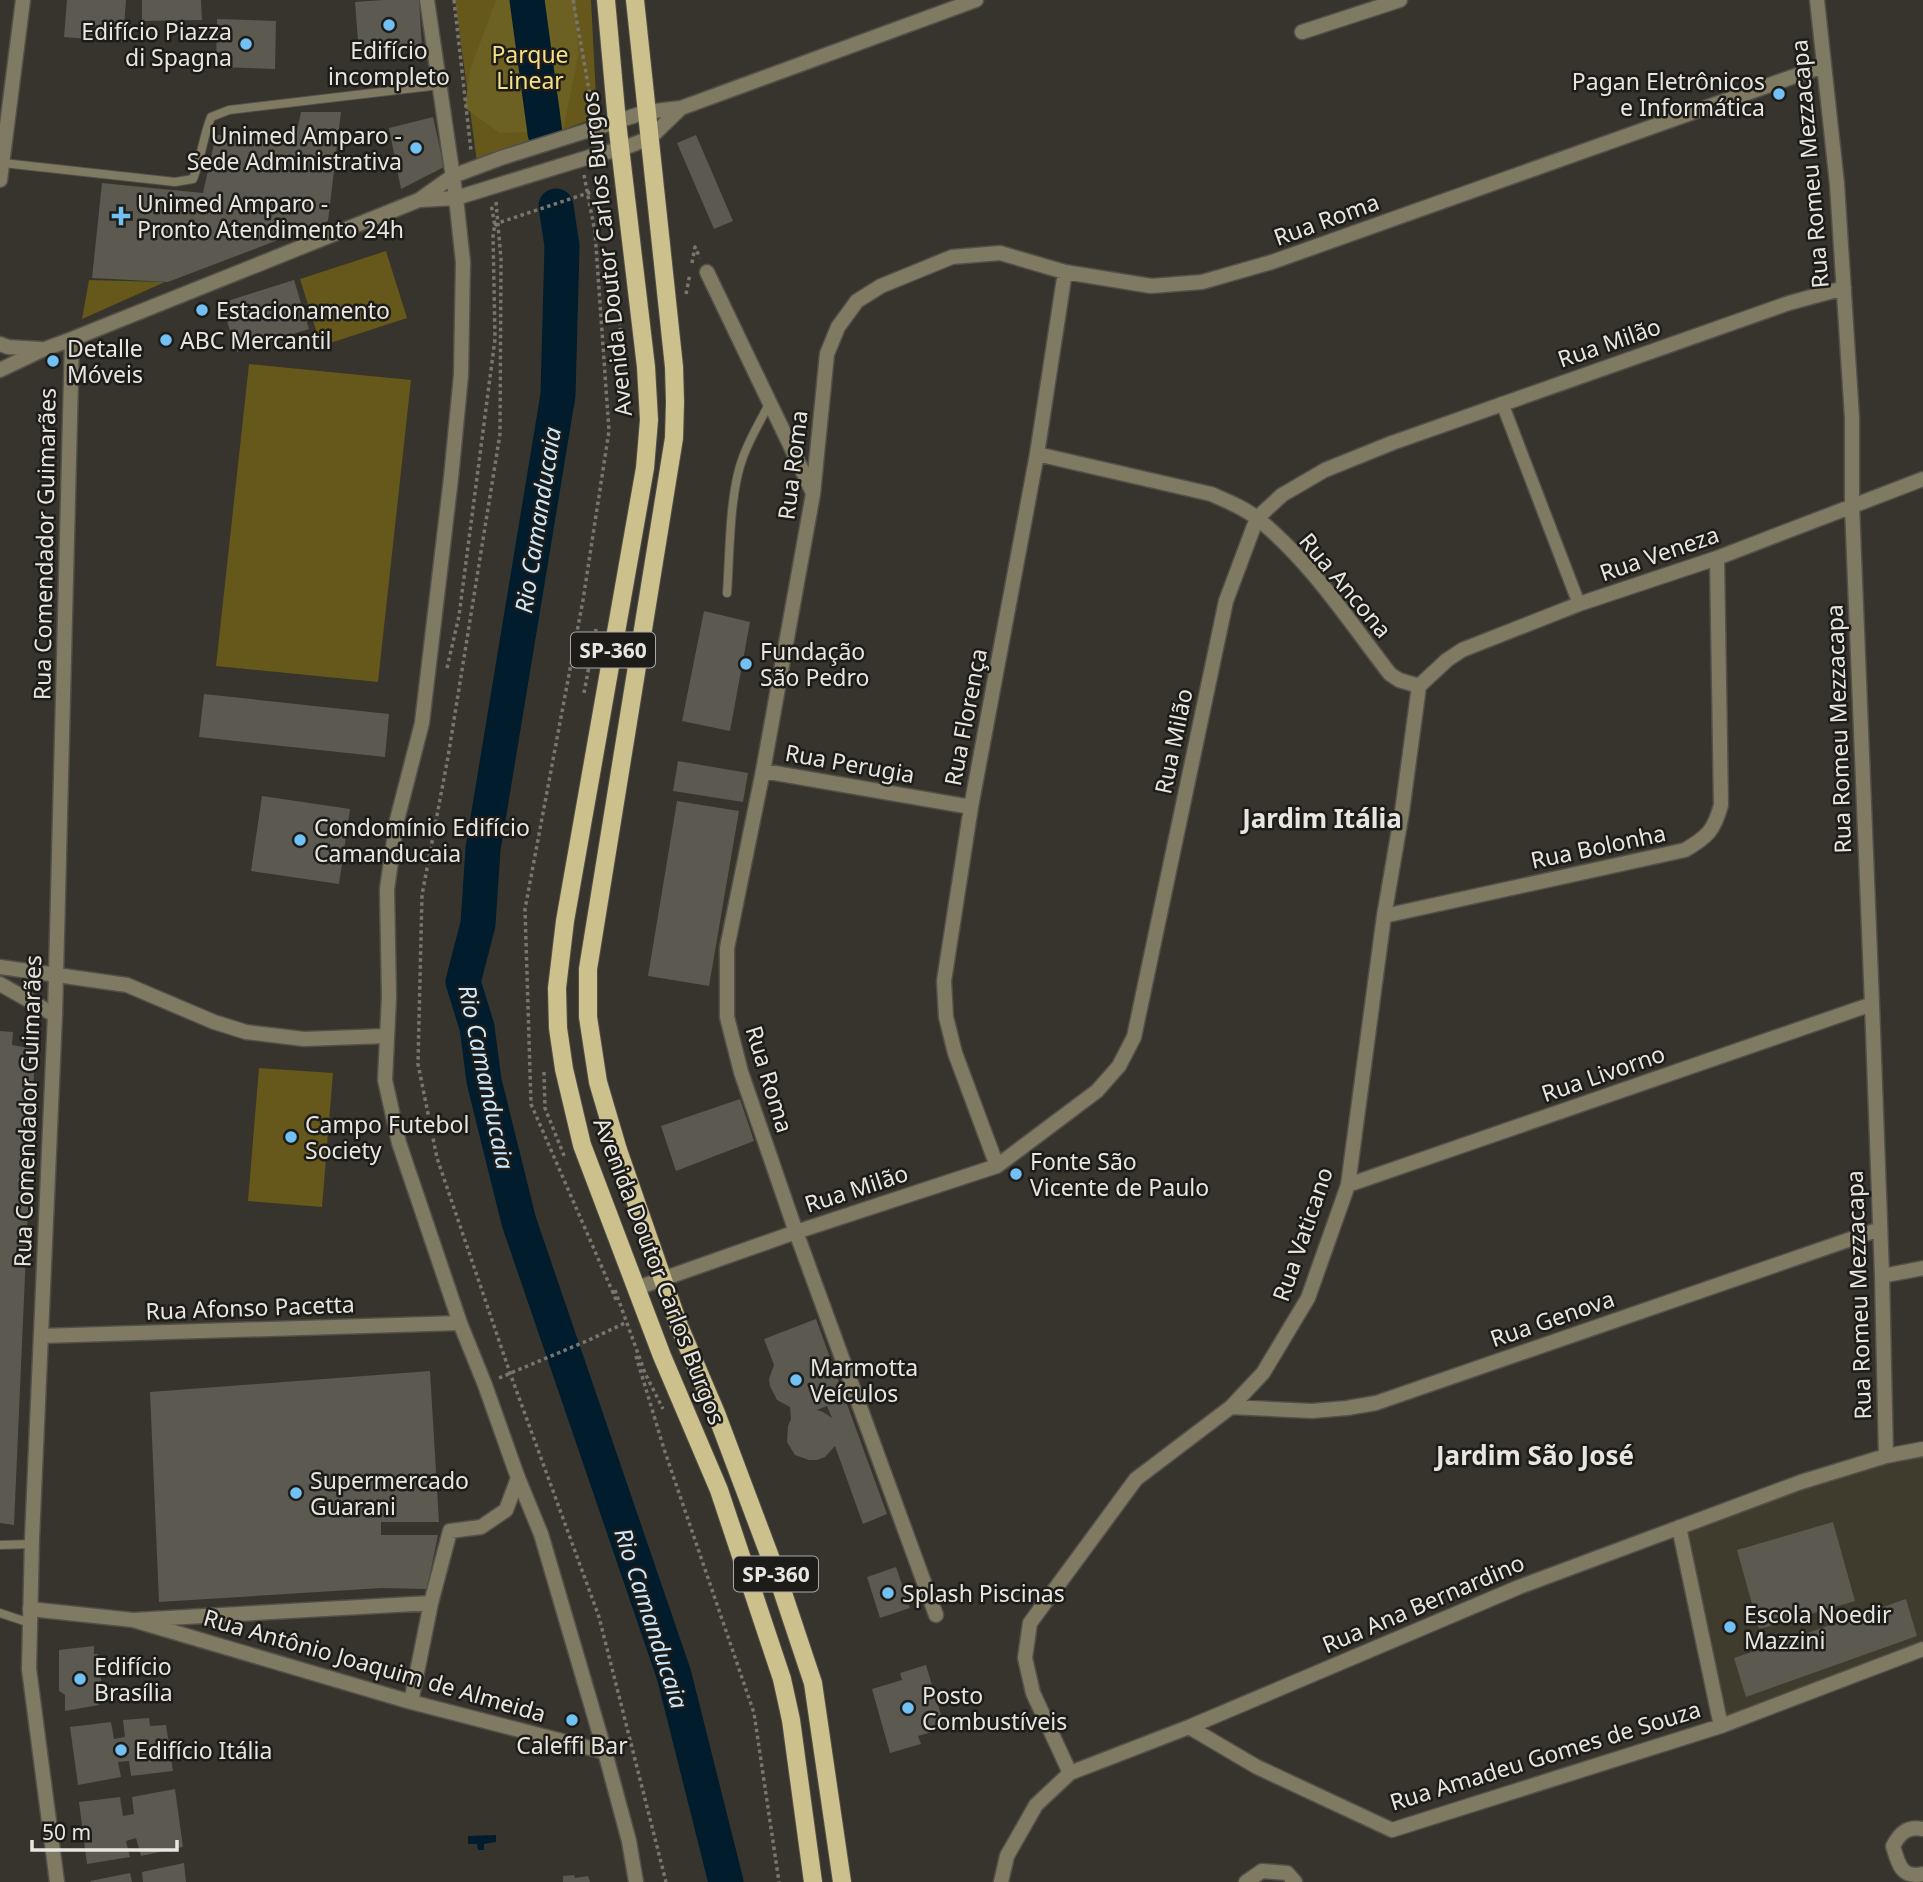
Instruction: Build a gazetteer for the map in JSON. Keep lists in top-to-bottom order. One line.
{"streets":{"main road":["Avenida Doutor Carlos Burgos","SP-360"],"street":["Rua Romeu Mezzacapa","Rua Roma","Rua Milão","Rua Comendador Guimarães","Rua Veneza","Rua Ancona","Rua Florença","Rua Perugia","Rua Bolonha","Rua Livorno","Rua Vaticano","Rua Afonso Pacetta","Rua Genova","Rua Ana Bernardino","Rua Antônio Joaquim de Almeida","Rua Amadeu Gomes de Souza"]},"crossings":[["Rua Romeu Mezzacapa","Rua Roma"],["Rua Romeu Mezzacapa","Rua Milão"],["Rua Romeu Mezzacapa","Rua Veneza"],["Rua Romeu Mezzacapa","Rua Livorno"],["Rua Romeu Mezzacapa","Rua Genova"],["Rua Romeu Mezzacapa","Rua Ana Bernardino"],["Rua Roma","Rua Milão"],["Rua Roma","Rua Florença"],["Rua Roma","Rua Perugia"],["Avenida Doutor Carlos Burgos","Rua Milão"],["Rua Milão","Rua Ancona"],["Rua Milão","Rua Florença"],["Rua Comendador Guimarães","Rua Afonso Pacetta"],["Rua Veneza","Rua Ancona"],["Rua Veneza","Rua Bolonha"],["Rua Veneza","Rua Vaticano"],["Rua Ancona","Rua Florença"],["Rua Ancona","Rua Vaticano"],["Rua Florença","Rua Perugia"],["Rua Bolonha","Rua Vaticano"],["Rua Livorno","Rua Vaticano"],["Rua Vaticano","Rua Genova"],["Rua Vaticano","Rua Ana Bernardino"],["Rua Ana Bernardino","Rua Amadeu Gomes de Souza"]],"districts":["Jardim Itália","Jardim São José"],"water":["Rio Camanducaia"],"parks":["Parque Linear"],"places":{"other":["Edifício incompleto","Edifício Piazza di Spagna","Pagan Eletrônicos e Informática","Unimed Amparo - Sede Administrativa","Estacionamento","ABC Mercantil","Detalle Móveis","Fundação São Pedro","Condomínio Edifício Camanducaia","Campo Futebol Society","Fonte São Vicente de Paulo","Marmotta Veículos","Supermercado Guarani","Splash Piscinas","Escola Noedir Mazzini","Edifício Brasília","Posto Combustíveis","Caleffi Bar","Edifício Itália"],"health":["Unimed Amparo - Pronto Atendimento 24h"]},"scale_bar":"50 m"}
